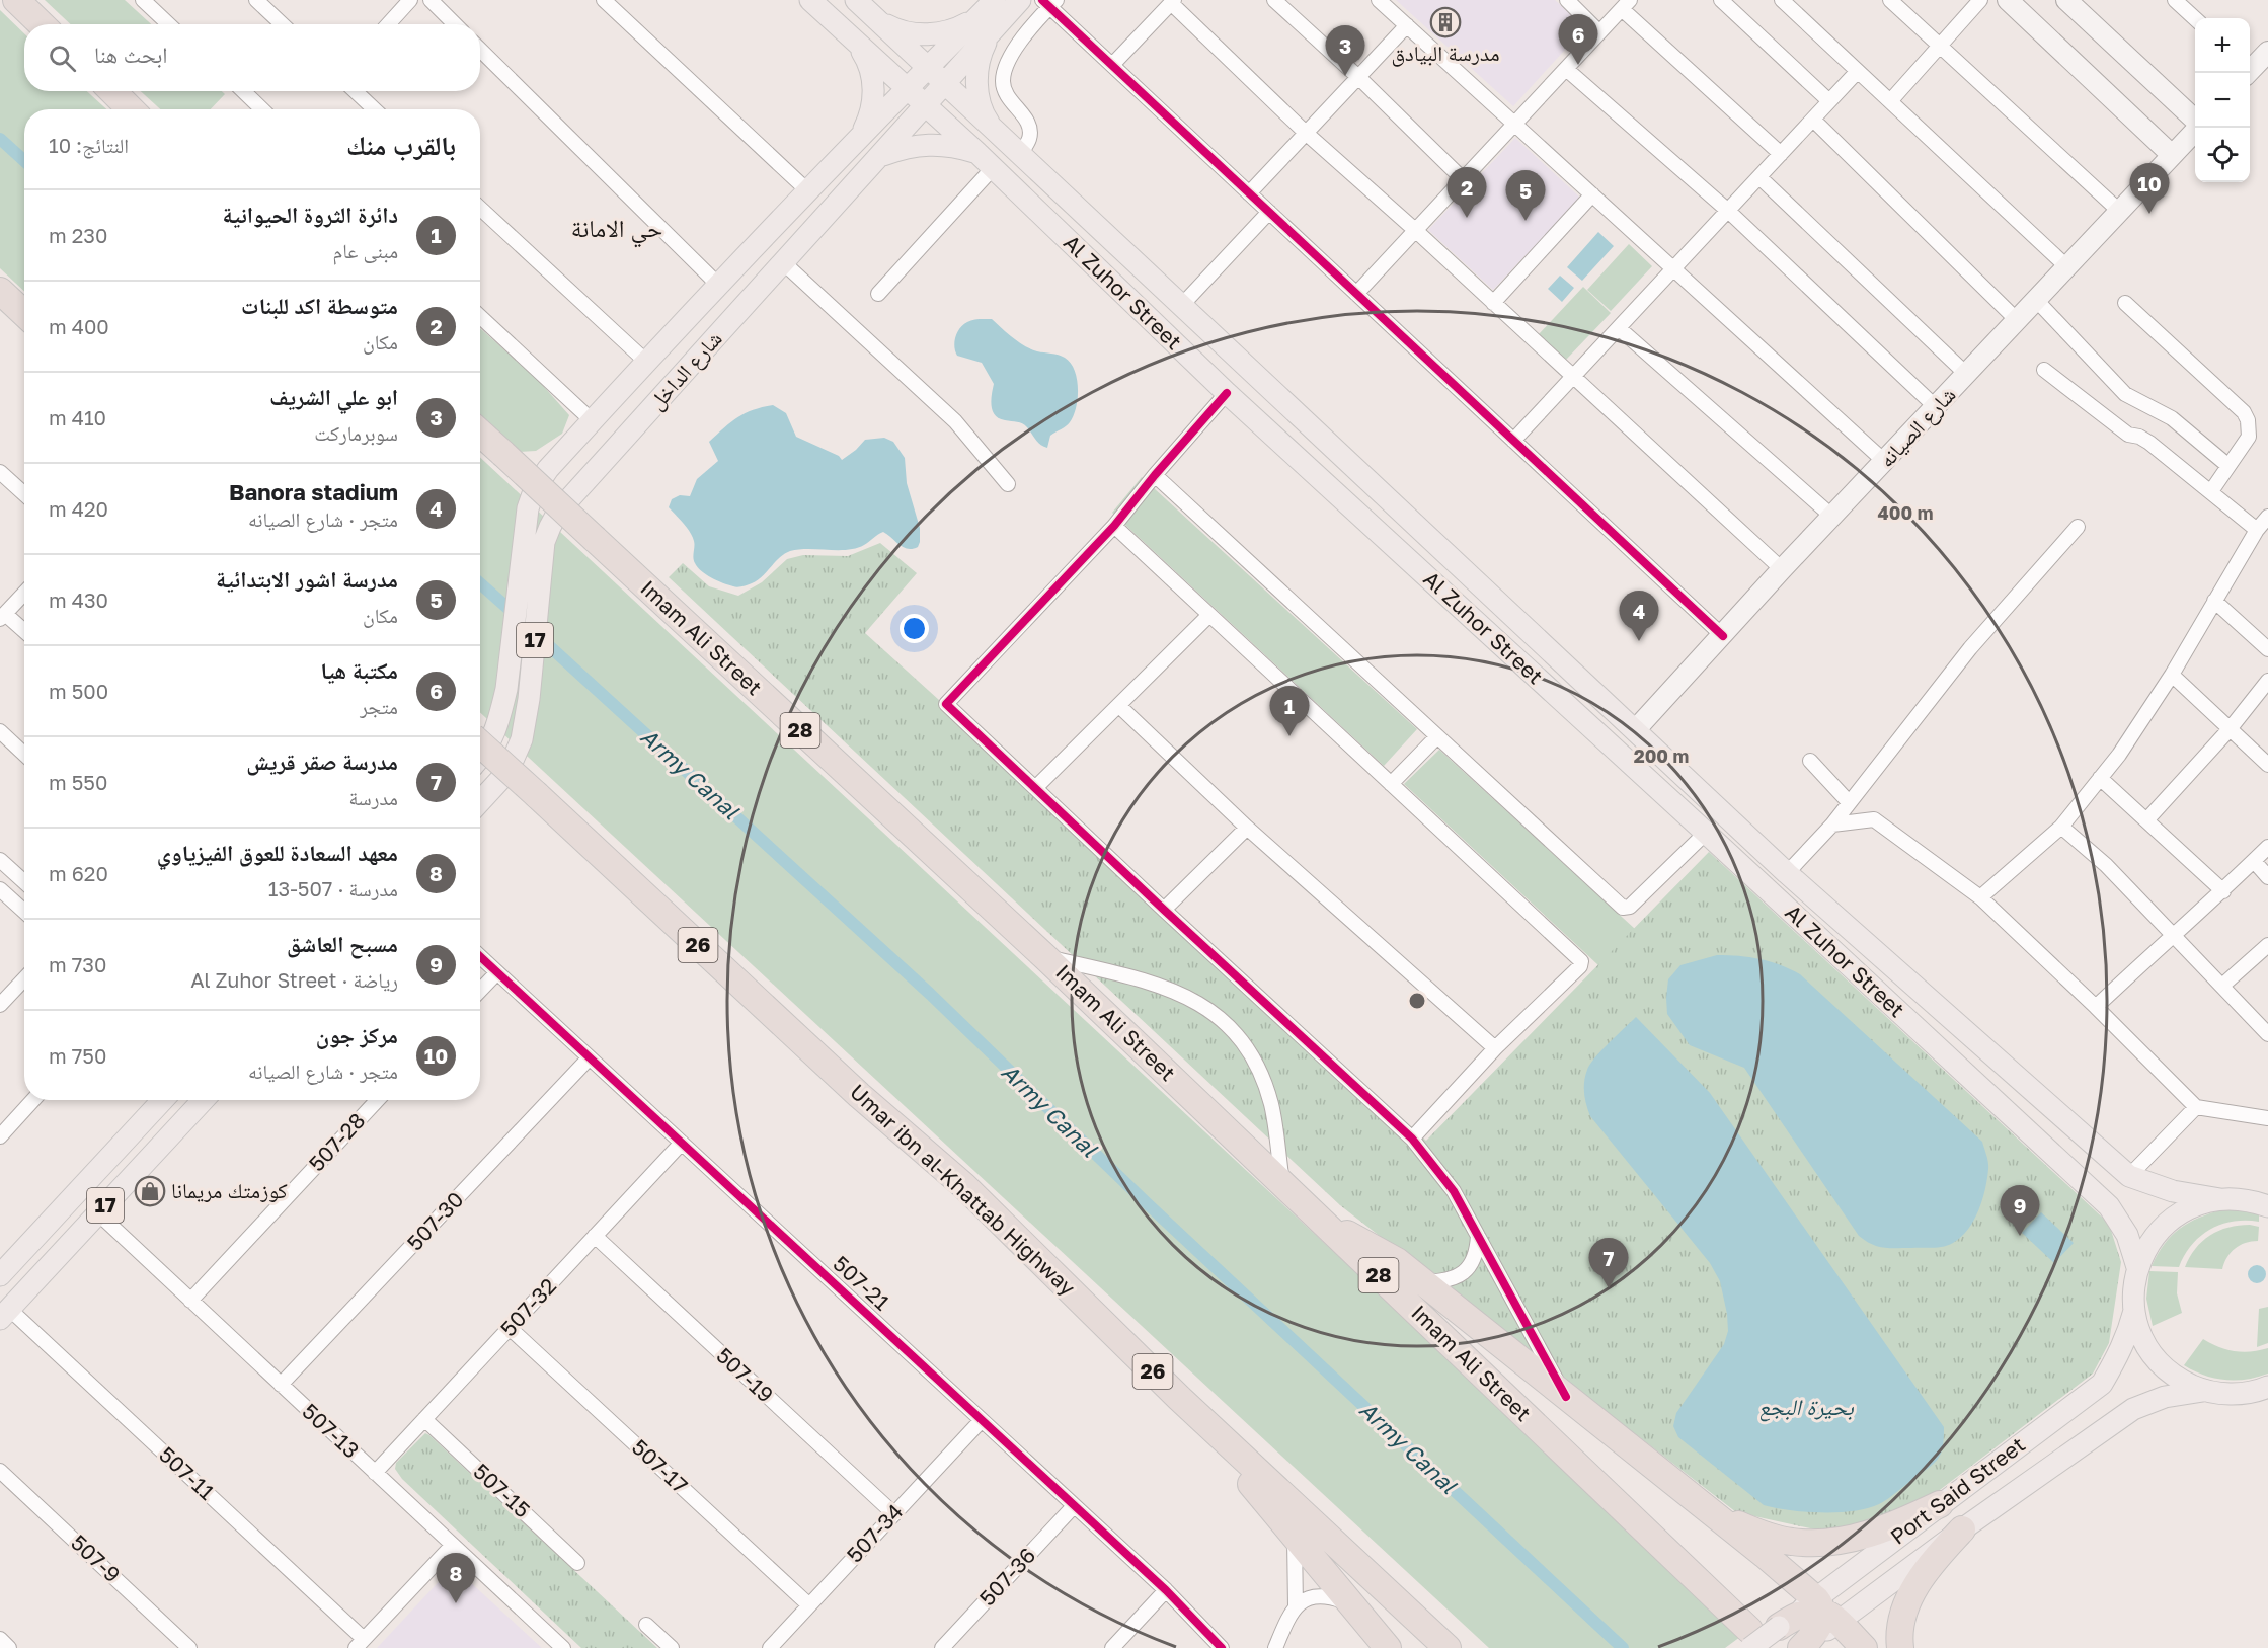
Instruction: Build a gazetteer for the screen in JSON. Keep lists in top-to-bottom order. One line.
{"streets":{"highway":["Imam Ali Street","28","26","Umar ibn al-Khattab Highway"],"main road":["Al Zuhor Street","شارع الداخل","17","Port Said Street"],"street":["شارع الصيانه","507-28","507-30","507-21","507-32","507-19","507-13","507-17","507-11","507-15","507-34","507-9","507-36"]},"crossings":[["Al Zuhor Street","شارع الداخل"],["Al Zuhor Street","شارع الصيانه"],["17","507-13"],["17","507-11"],["507-28","507-13"],["507-30","507-21"],["507-30","507-13"],["507-21","507-32"],["507-21","507-34"],["507-21","507-36"],["507-32","507-19"],["507-32","507-13"],["507-32","507-17"],["507-32","507-15"],["507-19","507-34"],["507-17","507-34"]],"districts":["حي الامانة"],"water":["Army Canal","بحيرة البجع"],"places":{"building":["مدرسة البيادق"],"shop":["كوزمتك مريمانا"]},"page":{"pins":["6","3","10","2","5","4","1","9","7","8"],"map_buttons":["+","−"],"search":"ابحث هنا","heading":["بالقرب منك","النتائج: 10"],"list":[{"mark":"1","name":"دائرة الثروة الحيوانية","note":"مبنى عام","value":"230 m"},{"mark":"2","name":"متوسطة اكد للبنات","note":"مكان","value":"400 m"},{"mark":"3","name":"ابو علي الشريف","note":"سوبرماركت","value":"410 m"},{"mark":"4","name":"Banora stadium","note":"متجر · شارع الصيانه","value":"420 m"},{"mark":"5","name":"مدرسة اشور الابتدائية","note":"مكان","value":"430 m"},{"mark":"6","name":"مكتبة هيا","note":"متجر","value":"500 m"},{"mark":"7","name":"مدرسة صقر قريش","note":"مدرسة","value":"550 m"},{"mark":"8","name":"معهد السعادة للعوق الفيزياوي","note":"مدرسة · 507-13","value":"620 m"},{"mark":"9","name":"مسبح العاشق","note":"رياضة · Al Zuhor Street","value":"730 m"},{"mark":"10","name":"مركز جون","note":"متجر · شارع الصيانه","value":"750 m"}]},"rings":["400 m","200 m"]}
